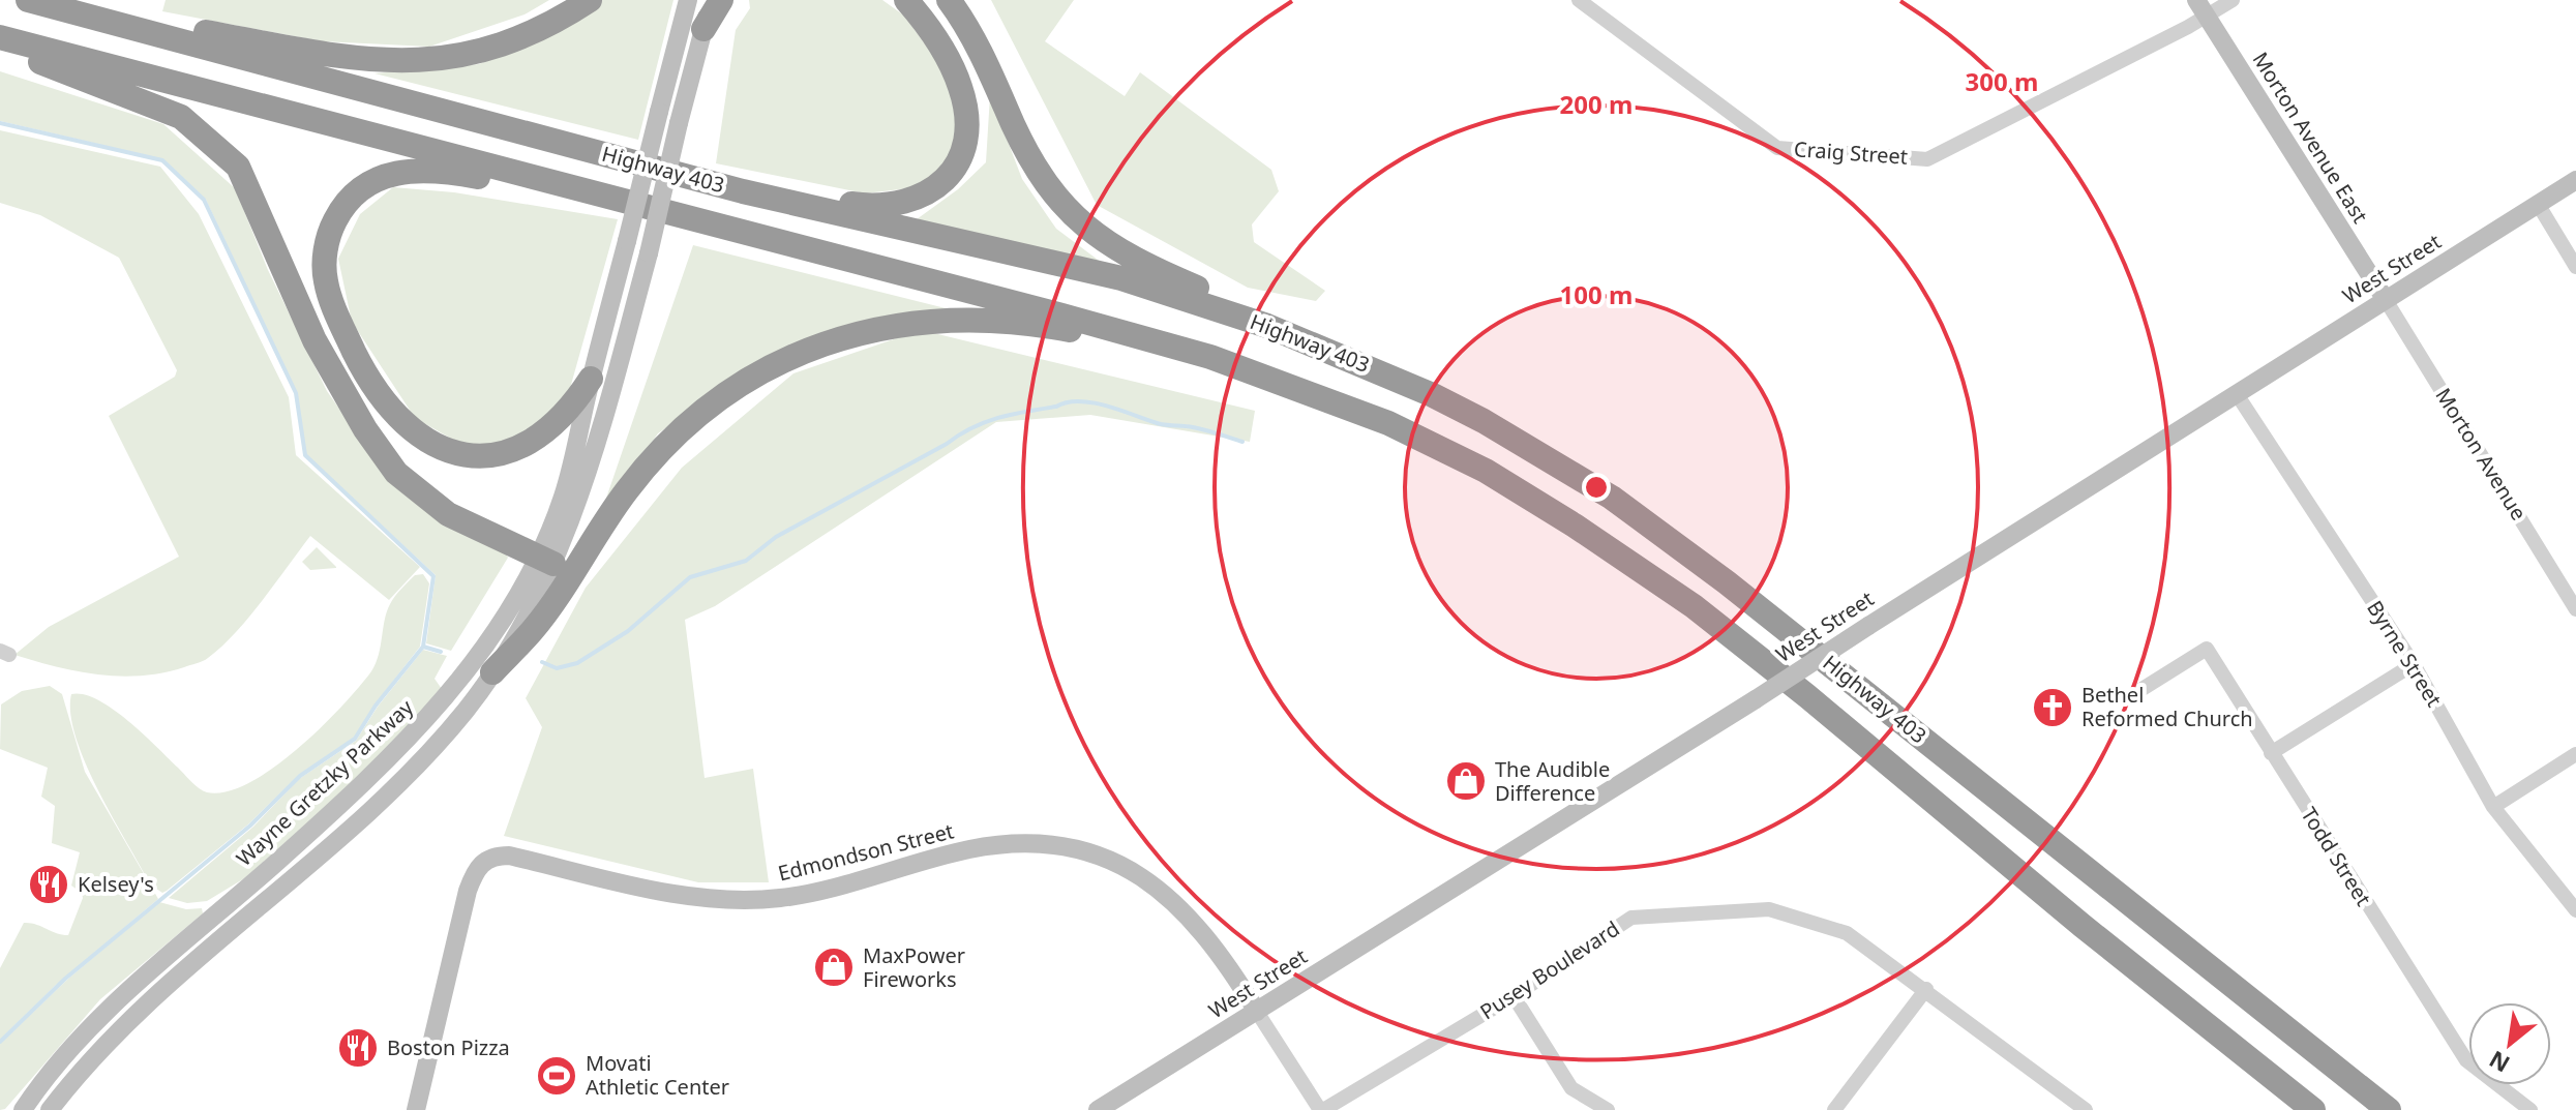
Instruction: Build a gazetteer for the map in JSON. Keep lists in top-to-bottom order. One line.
{"streets":{"highway":["Highway 403"],"main road":["Morton Avenue East","West Street","Wayne Gretzky Parkway","Edmondson Street"],"street":["Craig Street","Morton Avenue","Byrne Street","Todd Street","Pusey Boulevard"]},"crossings":[["Morton Avenue East","Craig Street"],["Morton Avenue East","West Street"],["Morton Avenue East","Morton Avenue"],["West Street","Morton Avenue"],["West Street","Byrne Street"],["West Street","Edmondson Street"]],"places":{"church":["Bethel Reformed Church"],"shop":["The Audible Difference","MaxPower Fireworks"],"restaurant":["Kelsey's","Boston Pizza"],"sports":["Movati Athletic Center"]},"north":"bottom left","rings":["300 m","200 m","100 m"]}
